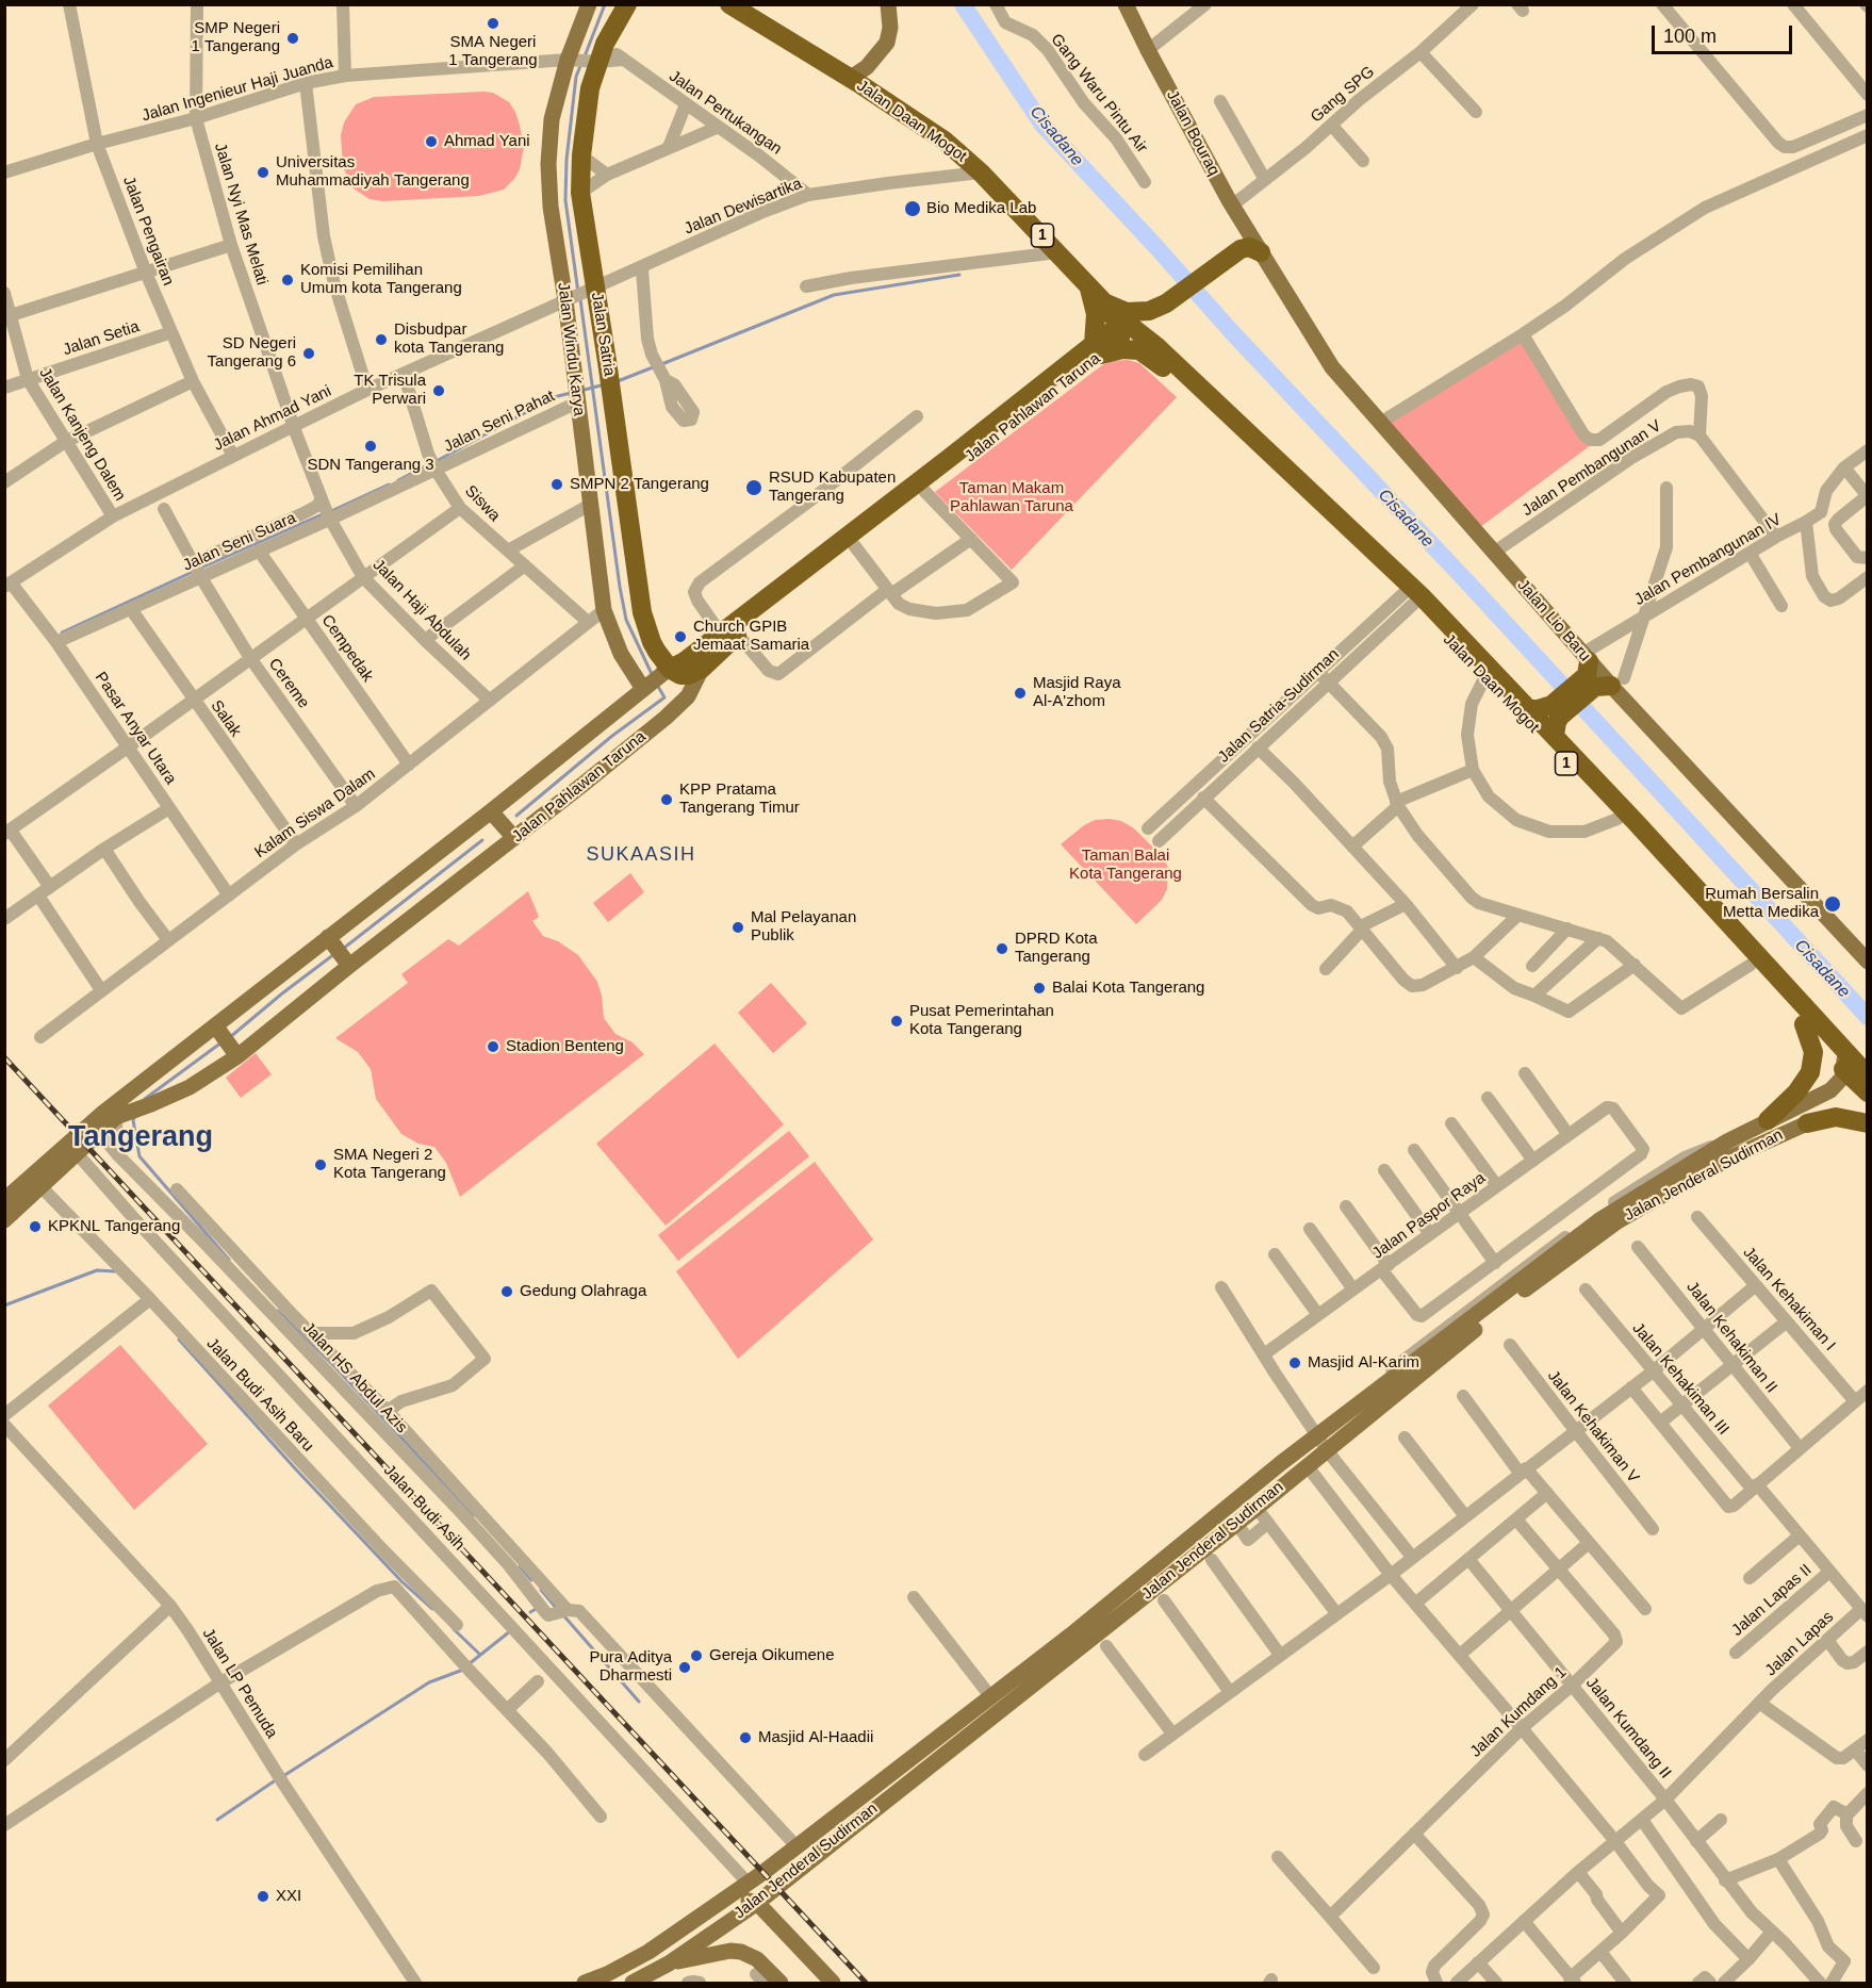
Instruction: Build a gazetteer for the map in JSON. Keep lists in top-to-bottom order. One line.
{"streets":{"highway":["Jalan Daan Mogot","1","Jalan Satria","Jalan Pahlawan Taruna"],"main road":["Jalan Bouraq","Jalan Windu Karya","Jalan Lio Baru","Jalan Jenderal Sudirman"],"street":["Jalan Ingenieur Haji Juanda","Gang Waru Pintu Air","Gang SPG","Jalan Pertukangan","Jalan Dewisartika","Jalan Nyi Mas Melati","Jalan Pengairan","Jalan Setia","Jalan Ahmad Yani","Jalan Seni Pahat","Jalan Kanjeng Dalem","Jalan Pembangunan V","Siswa","Jalan Seni Suara","Jalan Pembangunan IV","Jalan Haji Abdulah","Cempedak","Cereme","Jalan Satria-Sudirman","Salak","Pasar Anyar Utara","Kalam Siswa Dalam","Jalan Paspor Raya","Jalan Kehakiman I","Jalan Kehakiman II","Jalan HS Abdul Azis","Jalan Kehakiman III","Jalan Budi Asih Baru","Jalan Kehakiman V","Jalan Budi Asih","Jalan Lapas II","Jalan Lapas","Jalan LP Pemuda","Jalan Kumdang 1","Jalan Kumdang II"]},"crossings":[["Jalan Ingenieur Haji Juanda","Jalan Pertukangan"],["Jalan Ingenieur Haji Juanda","Jalan Nyi Mas Melati"],["Jalan Ingenieur Haji Juanda","Jalan Pengairan"],["Jalan Ingenieur Haji Juanda","Jalan Satria"],["Jalan Ingenieur Haji Juanda","Jalan Windu Karya"],["Gang SPG","Jalan Bouraq"],["Jalan Pertukangan","Jalan Dewisartika"],["Jalan Pertukangan","Jalan Satria"],["Jalan Daan Mogot","Jalan Dewisartika"],["Jalan Daan Mogot","Jalan Pahlawan Taruna"],["Jalan Daan Mogot","Jalan Satria-Sudirman"],["Jalan Daan Mogot","Jalan Jenderal Sudirman"],["Jalan Bouraq","Jalan Lio Baru"],["Jalan Dewisartika","Jalan Satria"],["Jalan Dewisartika","Jalan Windu Karya"],["Jalan Dewisartika","Jalan Ahmad Yani"],["Jalan Nyi Mas Melati","Jalan Ahmad Yani"],["Jalan Nyi Mas Melati","Jalan Haji Abdulah"],["Jalan Pengairan","Jalan Setia"],["Jalan Pengairan","Jalan Ahmad Yani"],["Jalan Satria","Jalan Pahlawan Taruna"],["Jalan Setia","Jalan Kanjeng Dalem"],["Jalan Windu Karya","Jalan Ahmad Yani"],["Jalan Windu Karya","Jalan Seni Pahat"],["Jalan Windu Karya","Kalam Siswa Dalam"],["Jalan Pahlawan Taruna","Jalan HS Abdul Azis"],["Jalan Pahlawan Taruna","Jalan Budi Asih Baru"],["Jalan Pahlawan Taruna","Jalan Budi Asih"],["Jalan Ahmad Yani","Jalan Kanjeng Dalem"],["Jalan Ahmad Yani","Siswa"],["Jalan Ahmad Yani","Jalan Haji Abdulah"],["Jalan Ahmad Yani","Pasar Anyar Utara"],["Jalan Seni Pahat","Siswa"],["Jalan Seni Pahat","Jalan Seni Suara"],["Jalan Pembangunan V","Jalan Lio Baru"],["Siswa","Jalan Seni Suara"],["Siswa","Kalam Siswa Dalam"],["Jalan Seni Suara","Jalan Haji Abdulah"],["Jalan Seni Suara","Cempedak"],["Jalan Seni Suara","Cereme"],["Jalan Seni Suara","Salak"],["Jalan Seni Suara","Pasar Anyar Utara"],["Jalan Pembangunan IV","Jalan Lio Baru"],["Jalan Haji Abdulah","Kalam Siswa Dalam"],["Cempedak","Kalam Siswa Dalam"],["Cereme","Kalam Siswa Dalam"],["Salak","Kalam Siswa Dalam"],["Pasar Anyar Utara","Kalam Siswa Dalam"],["Jalan Jenderal Sudirman","Jalan Budi Asih"],["Jalan Kehakiman III","Jalan Lapas II"],["Jalan Kehakiman III","Jalan Lapas"],["Jalan Lapas","Jalan Kumdang II"],["Jalan Kumdang 1","Jalan Kumdang II"]],"districts":["SUKAASIH","Tangerang"],"water":["Cisadane"],"parks":["Taman Makam Pahlawan Taruna","Taman Balai Kota Tangerang"],"places":["SMA Negeri 1 Tangerang","SMP Negeri 1 Tangerang","Ahmad Yani","Universitas Muhammadiyah Tangerang","Bio Medika Lab","Komisi Pemilihan Umum kota Tangerang","Disbudpar kota Tangerang","SD Negeri Tangerang 6","TK Trisula Perwari","SDN Tangerang 3","SMPN 2 Tangerang","RSUD Kabupaten Tangerang","Church GPIB Jemaat Samaria","Masjid Raya Al-A'zhom","KPP Pratama Tangerang Timur","Rumah Bersalin Metta Medika","Mal Pelayanan Publik","DPRD Kota Tangerang","Balai Kota Tangerang","Pusat Pemerintahan Kota Tangerang","Stadion Benteng","SMA Negeri 2 Kota Tangerang","KPKNL Tangerang","Gedung Olahraga","Masjid Al-Karim","Gereja Oikumene","Pura Aditya Dharmesti","Masjid Al-Haadii","XXI"],"scale_bar":"100 m"}
